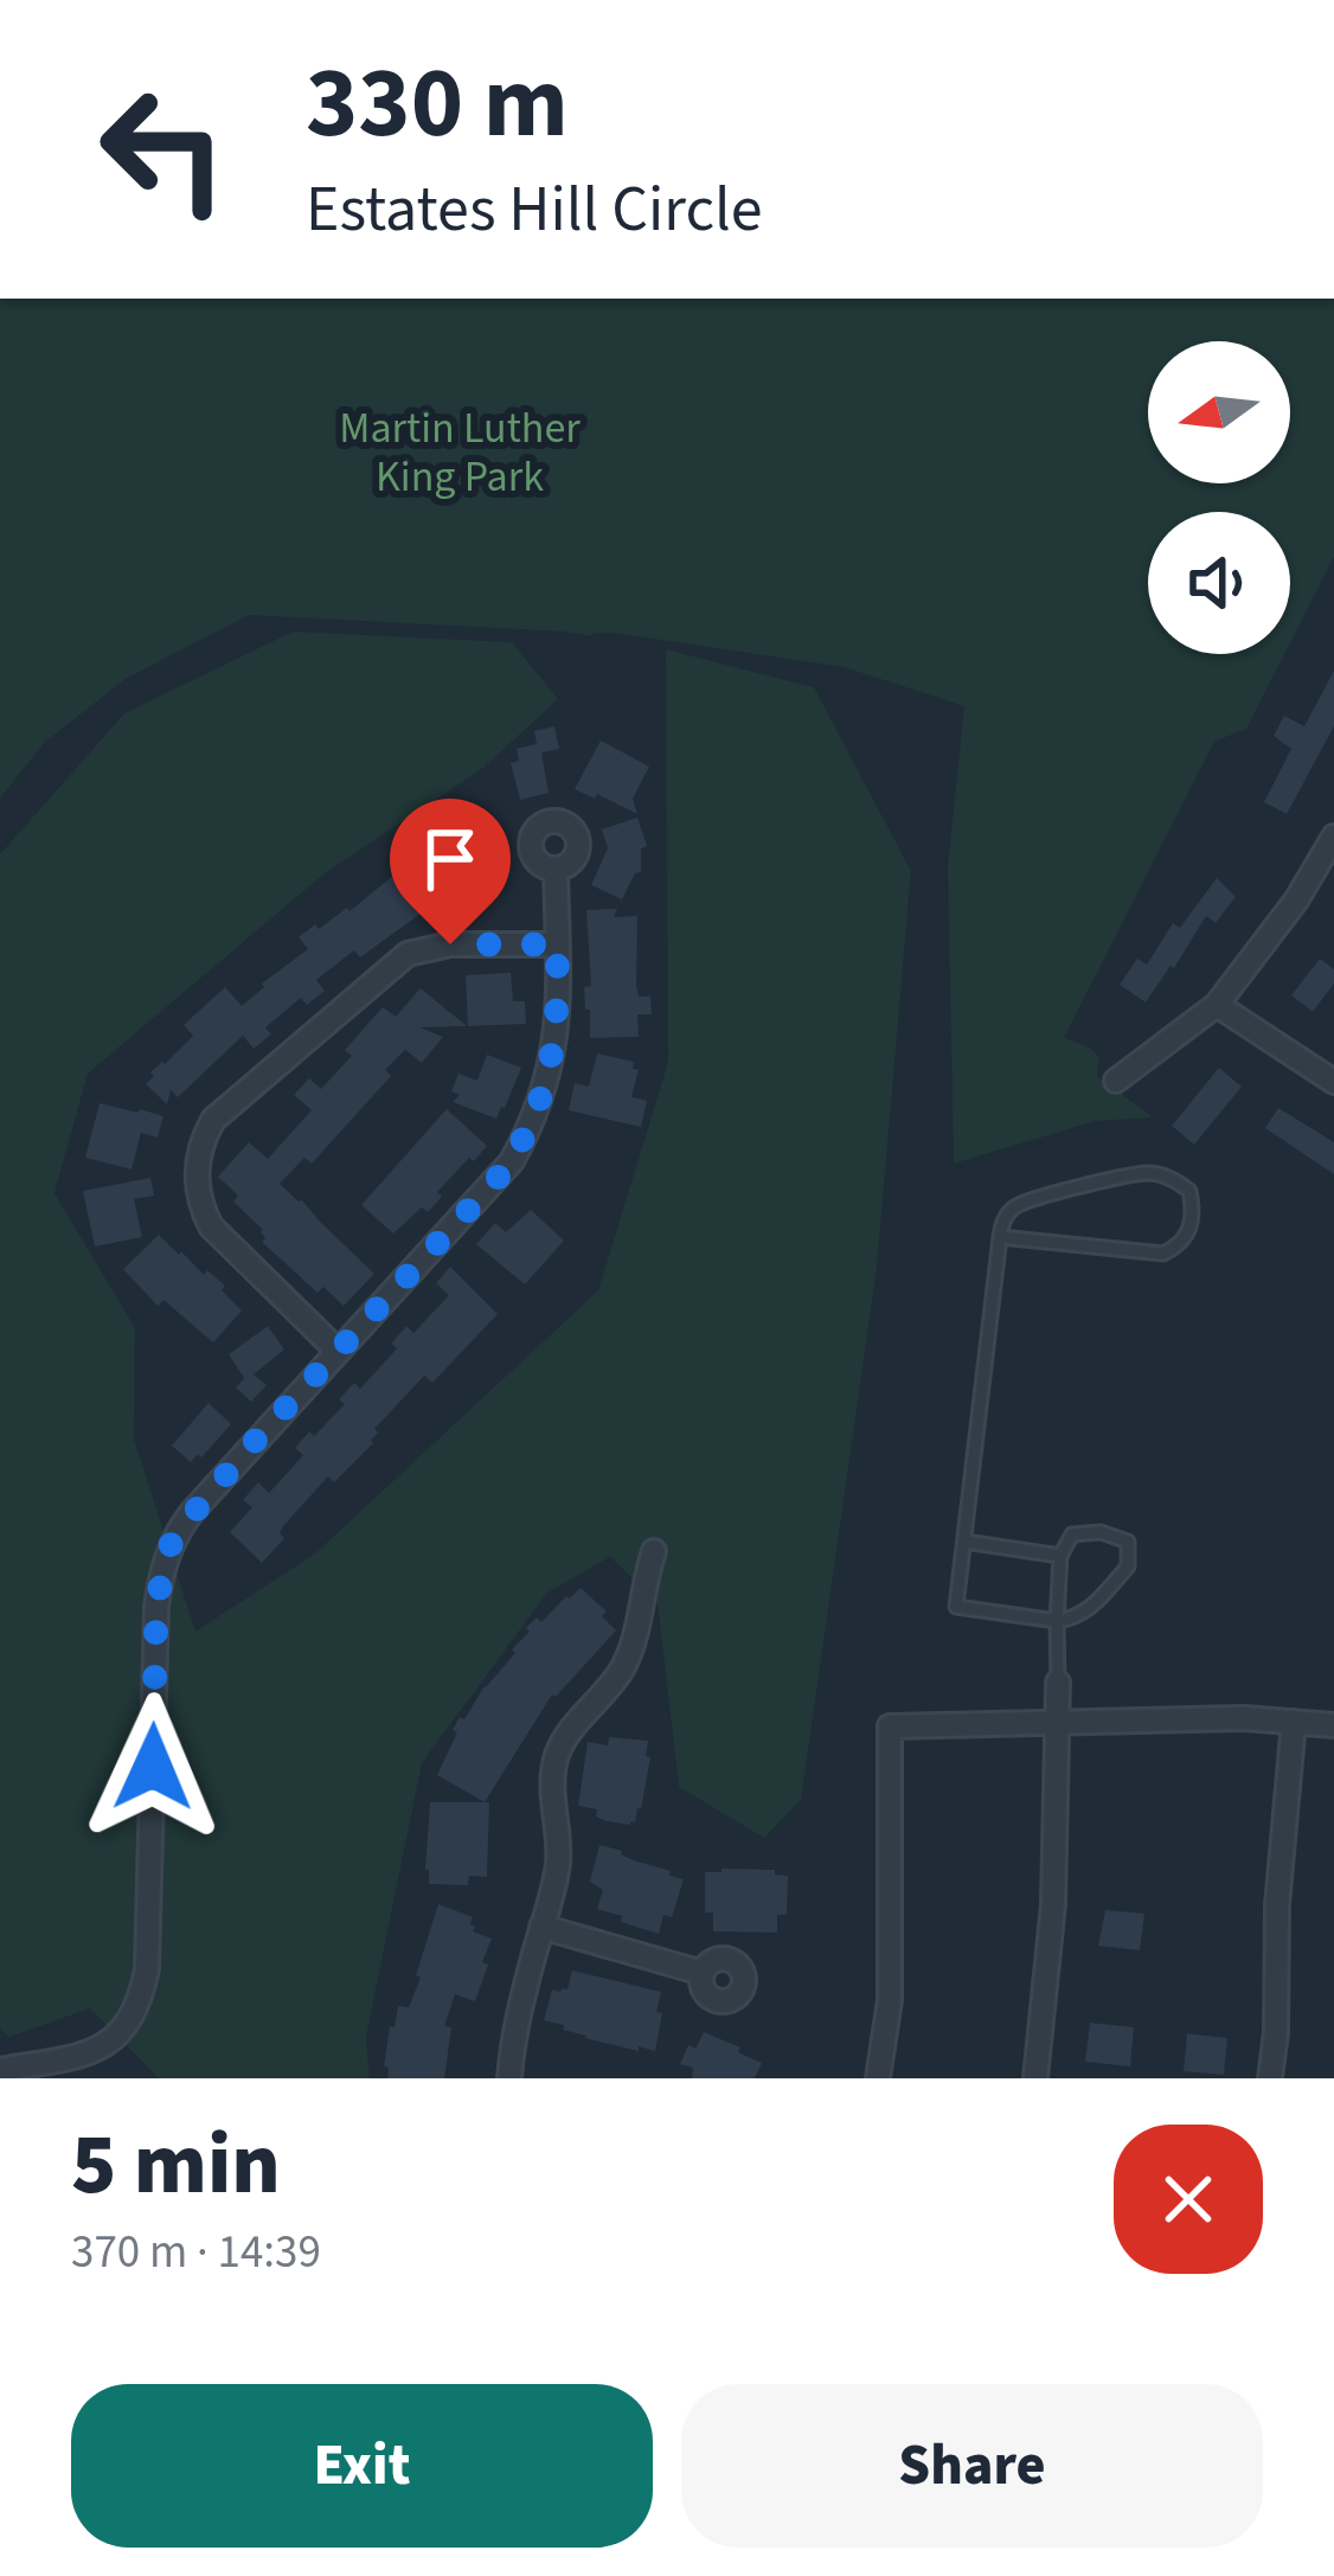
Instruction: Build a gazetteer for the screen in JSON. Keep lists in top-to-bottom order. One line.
{"parks":["Martin Luther King Park"],"north":"left","page":{"turn":["330 m","Estates Hill Circle"],"heading":["5 min","370 m · 14:39"],"buttons":["Exit","Share"]}}
